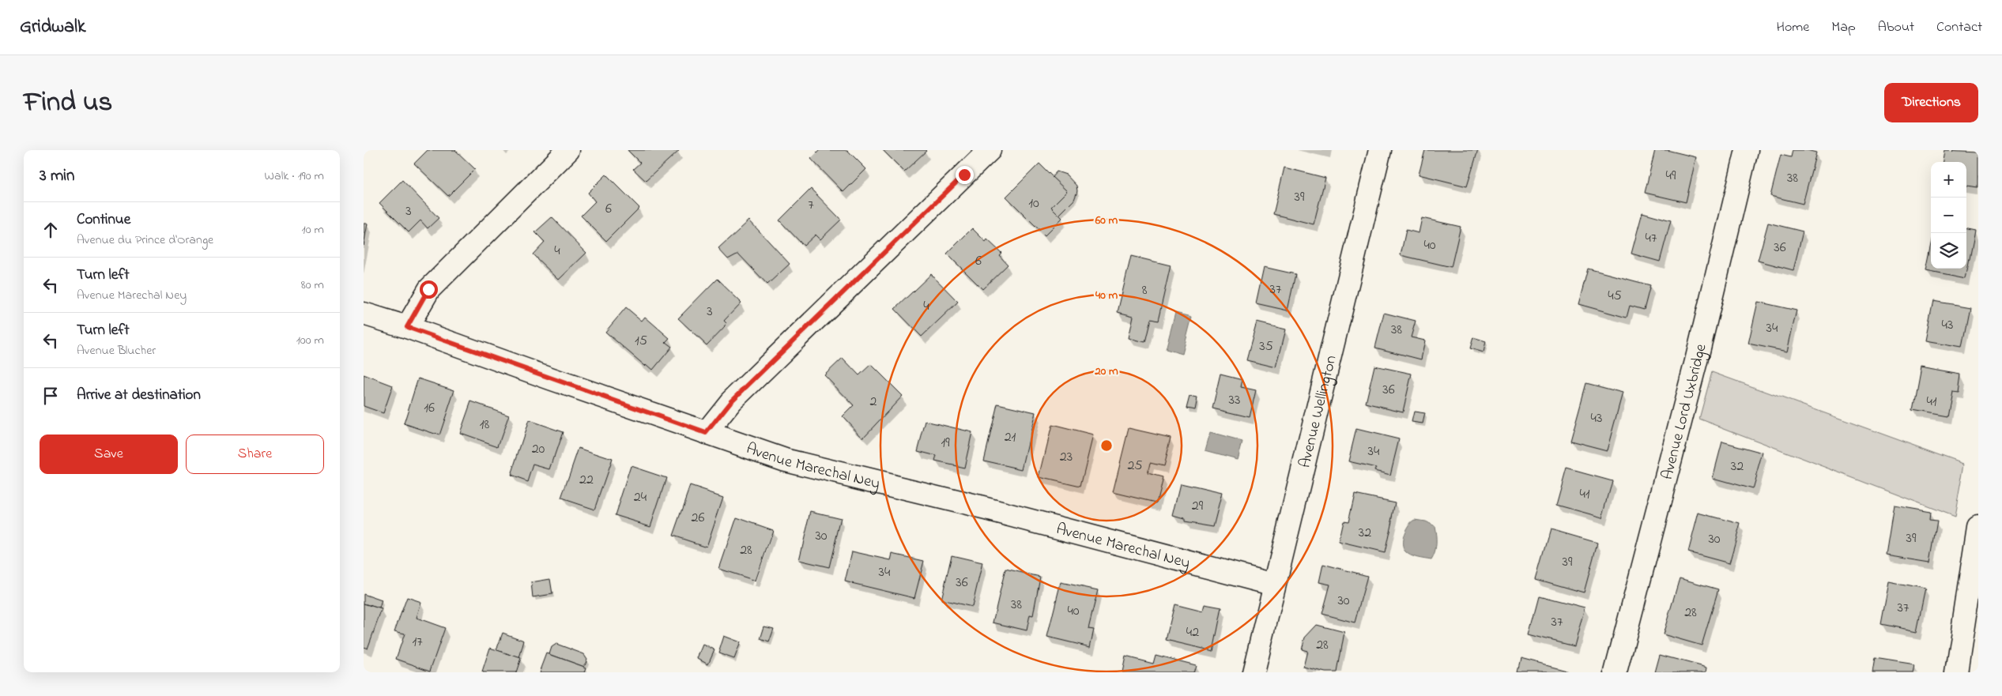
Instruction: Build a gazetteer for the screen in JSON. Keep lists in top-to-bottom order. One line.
{"streets":{"street":["Avenue Wellington","Avenue Lord Uxbridge","Avenue Marechal Ney"]},"crossings":[["Avenue Wellington","Avenue Marechal Ney"]],"house_numbers":["49","38","39","10","7","6","3","47","40","36","4","6","37","8","45","4","3","43","34","38","15","35","36","33","2","41","16","43","18","21","19","20","34","23","25","32","22","41","24","29","26","32","30","39","30","28","39","34","36","30","38","37","40","28","37","42","17","28"],"page":{"header":"Gridwalk","nav":["Home","Map","About","Contact"],"title":"Find us","buttons":["Directions",["Save","Share"]],"heading":["3 min","Walk · 190 m"],"map_buttons":["+","−"],"list":[["Continue","Avenue du Prince d'Orange","10 m"],["Turn left","Avenue Marechal Ney","80 m"],["Turn left","Avenue Blucher","100 m"],"Arrive at destination"]},"rings":["60 m","40 m","20 m"]}
